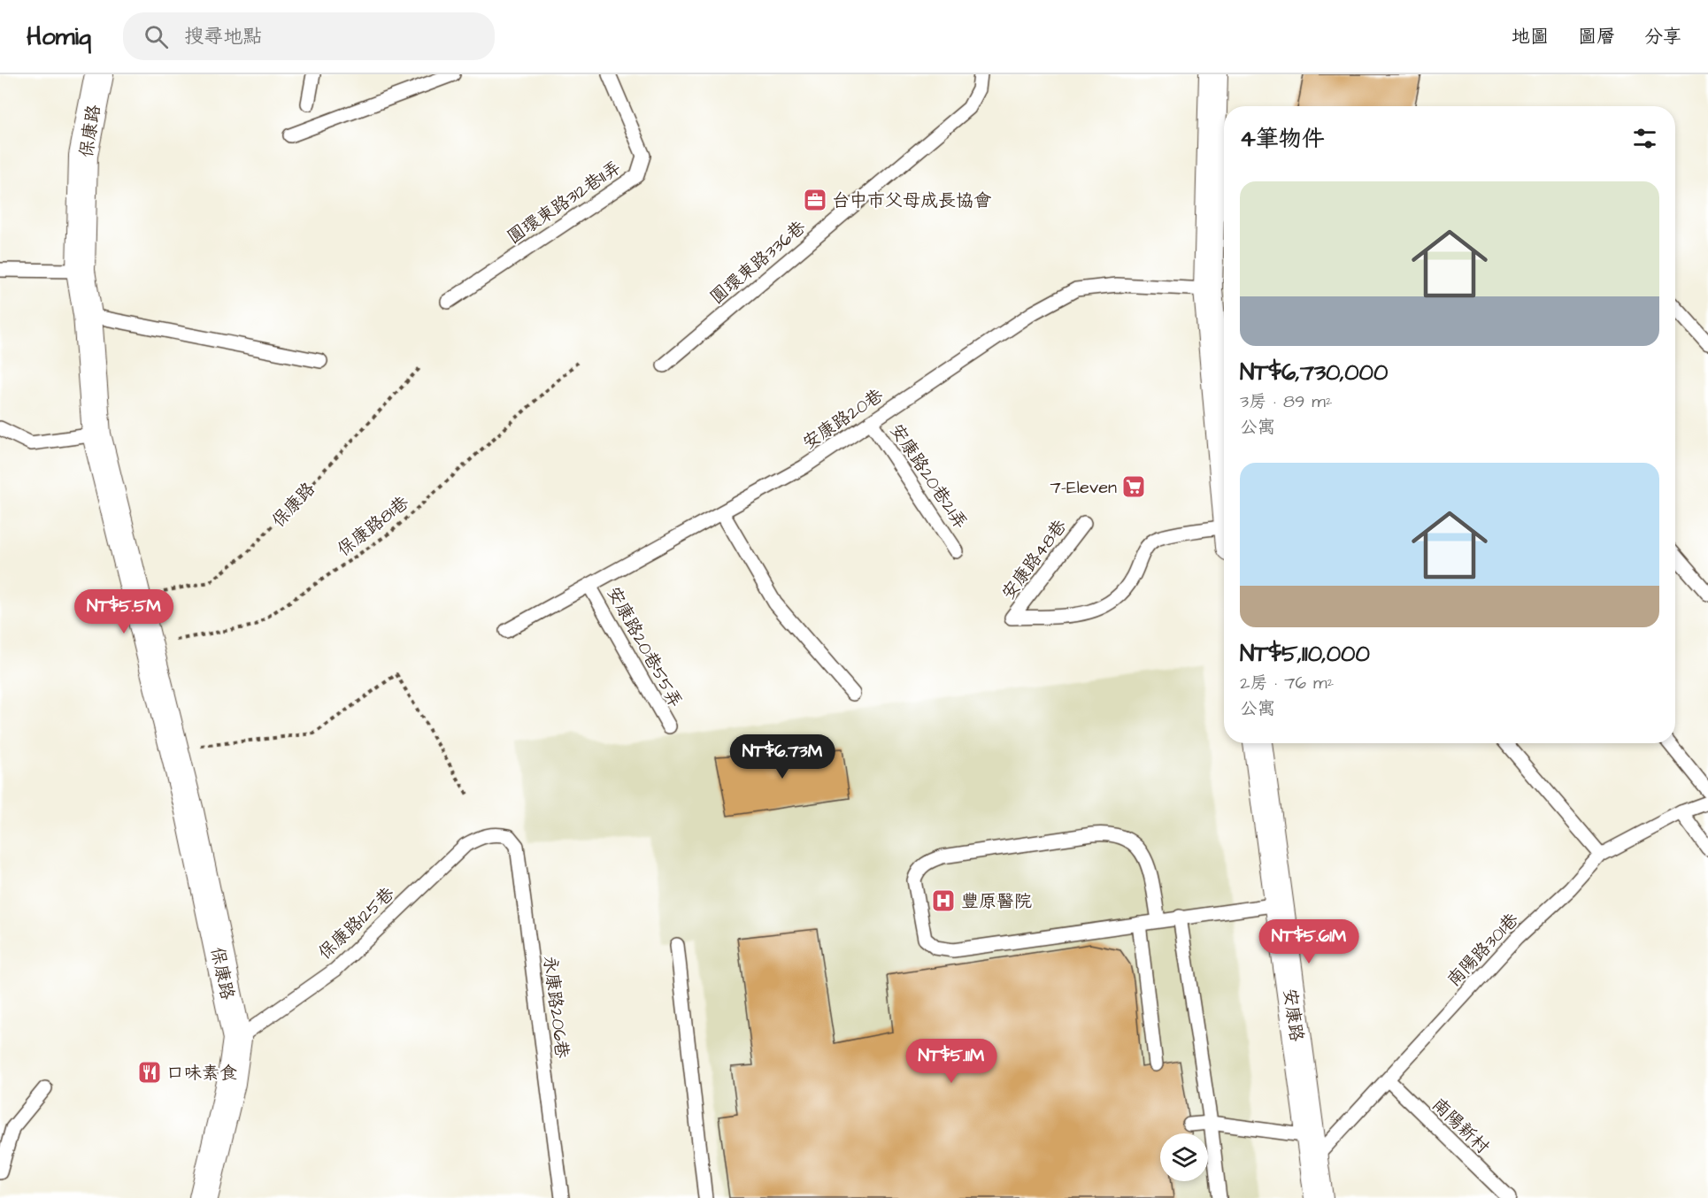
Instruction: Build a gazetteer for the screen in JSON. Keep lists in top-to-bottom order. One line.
{"streets":{"street":["保康路","安康路"],"lane":["圓環東路312巷11弄","圓環東路336巷","安康路20巷","安康路20巷21弄","安康路48巷","安康路20巷55弄","保康路125巷","南陽路301巷","永康路206巷","南陽新村"],"path":["保康路81巷"]},"crossings":[["保康路","保康路81巷"],["保康路","保康路125巷"],["安康路20巷","安康路20巷21弄"],["安康路20巷","安康路20巷55弄"],["保康路125巷","永康路206巷"],["南陽路301巷","安康路"],["南陽路301巷","南陽新村"]],"places":{"office":["台中市父母成長協會"],"supermarket":["7-Eleven"],"hospital":["豐原醫院"],"restaurant":["口味素食"]},"page":{"header":"Homiq","search":"搜尋地點","nav":["地圖","圖層","分享"],"heading":"4筆物件","list":[{"name":"NT$6,730,000","note":"3房 · 89 m² · 公寓"},{"name":"NT$5,110,000","note":"2房 · 76 m² · 公寓"}],"price":["NT$5.5M","NT$6.73M","NT$5.61M","NT$5.11M"]}}
